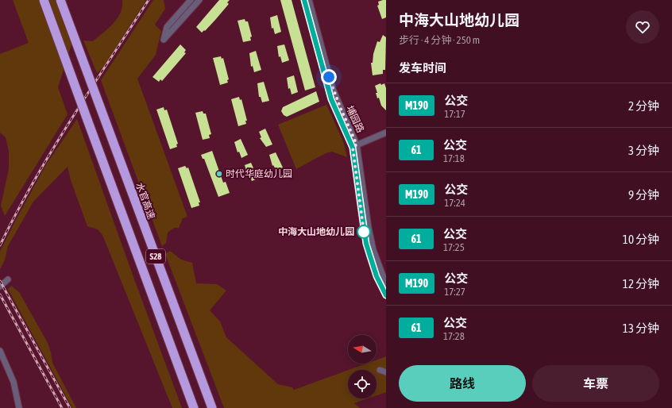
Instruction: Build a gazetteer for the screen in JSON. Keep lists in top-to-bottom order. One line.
{"streets":{"highway":["水官高速","S28"],"street":["埔园路"]},"places":["时代华庭幼儿园","中海大山地幼儿园"],"lines":["bus line M190"],"north":"left","page":{"heading":[["中海大山地幼儿园","步行 · 4 分钟 · 250 m"],"发车时间"],"list":[{"mark":"M190","name":"公交","note":"17:17","value":"2 分钟"},{"mark":"61","name":"公交","note":"17:18","value":"3 分钟"},{"mark":"M190","name":"公交","note":"17:24","value":"9 分钟"},{"mark":"61","name":"公交","note":"17:25","value":"10 分钟"},{"mark":"M190","name":"公交","note":"17:27","value":"12 分钟"},{"mark":"61","name":"公交","note":"17:28","value":"13 分钟"}],"buttons":["路线","车票"]}}
